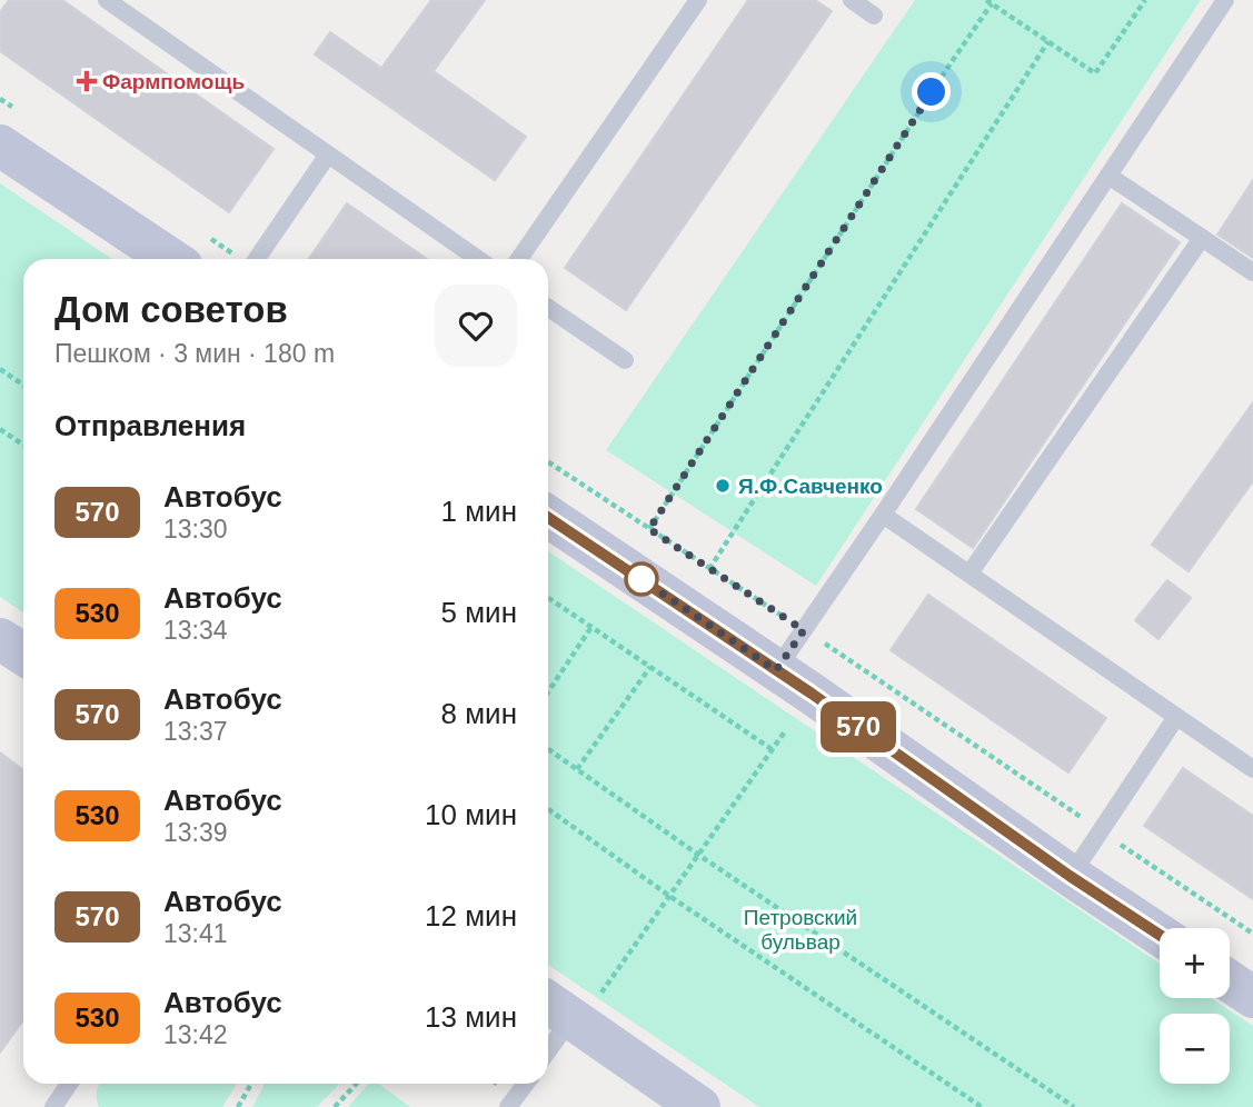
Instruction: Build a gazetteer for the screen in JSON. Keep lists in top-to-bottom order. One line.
{"parks":["Петровский бульвар"],"places":{"health":["Фармпомощь"],"other":["Я.Ф.Савченко"]},"lines":["bus line 570"],"page":{"on_map":"570","heading":[["Дом советов","Пешком · 3 мин · 180 m"],"Отправления"],"list":[{"mark":"570","name":"Автобус","note":"13:30","value":"1 мин"},{"mark":"530","name":"Автобус","note":"13:34","value":"5 мин"},{"mark":"570","name":"Автобус","note":"13:37","value":"8 мин"},{"mark":"530","name":"Автобус","note":"13:39","value":"10 мин"},{"mark":"570","name":"Автобус","note":"13:41","value":"12 мин"},{"mark":"530","name":"Автобус","note":"13:42","value":"13 мин"}],"map_buttons":["+","−"]}}
